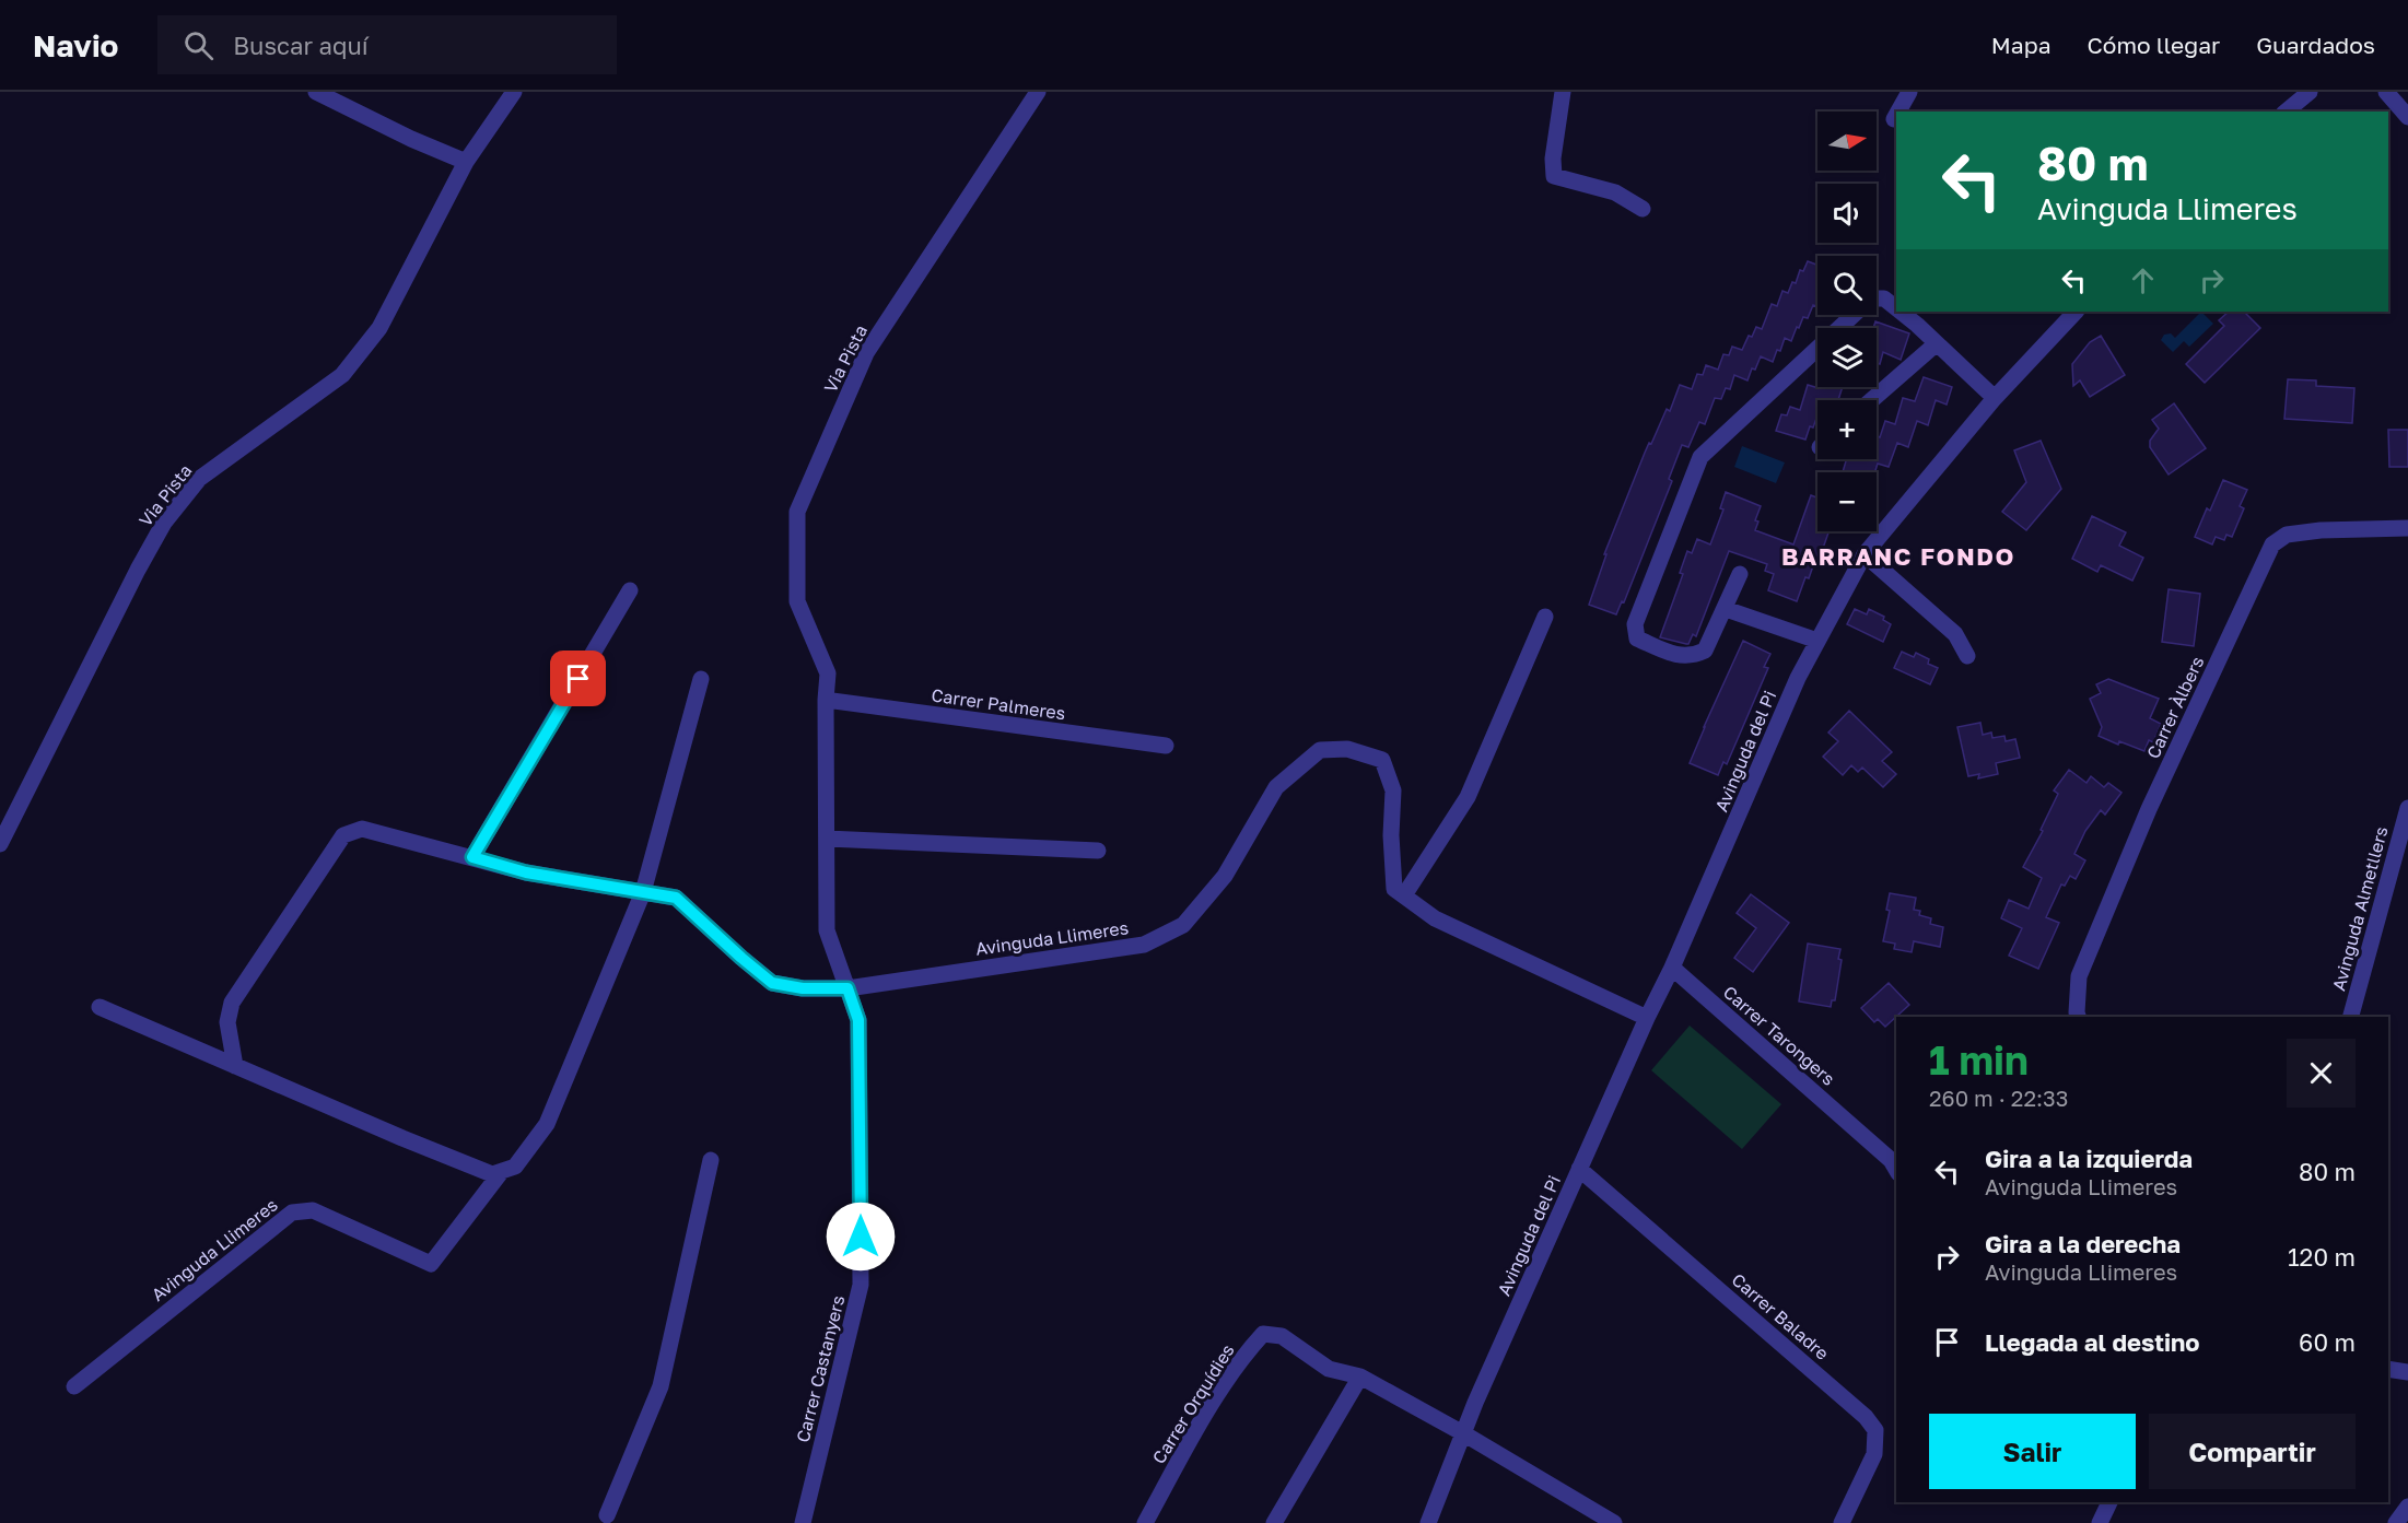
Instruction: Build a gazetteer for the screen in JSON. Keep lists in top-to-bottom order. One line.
{"streets":{"street":["Via Pista","Carrer Palmeres","Carrer Àlbers","Avinguda del Pi","Avinguda Almetllers","Avinguda Llimeres","Carrer Tarongers","Carrer Baladre","Carrer Castanyers","Carrer Orquídies"]},"crossings":[["Via Pista","Carrer Palmeres"],["Avinguda del Pi","Carrer Tarongers"],["Avinguda del Pi","Carrer Baladre"],["Avinguda Llimeres","Carrer Castanyers"]],"districts":["BARRANC FONDO"],"north":"right","page":{"header":"Navio","search":"Buscar aquí","nav":["Mapa","Cómo llegar","Guardados"],"map_buttons":["+","−"],"turn":["80 m","Avinguda Llimeres"],"heading":["1 min","260 m · 22:33"],"list":[{"name":"Gira a la izquierda","note":"Avinguda Llimeres","value":"80 m"},{"name":"Gira a la derecha","note":"Avinguda Llimeres","value":"120 m"},{"name":"Llegada al destino","value":"60 m"}],"buttons":["Salir","Compartir"]}}
